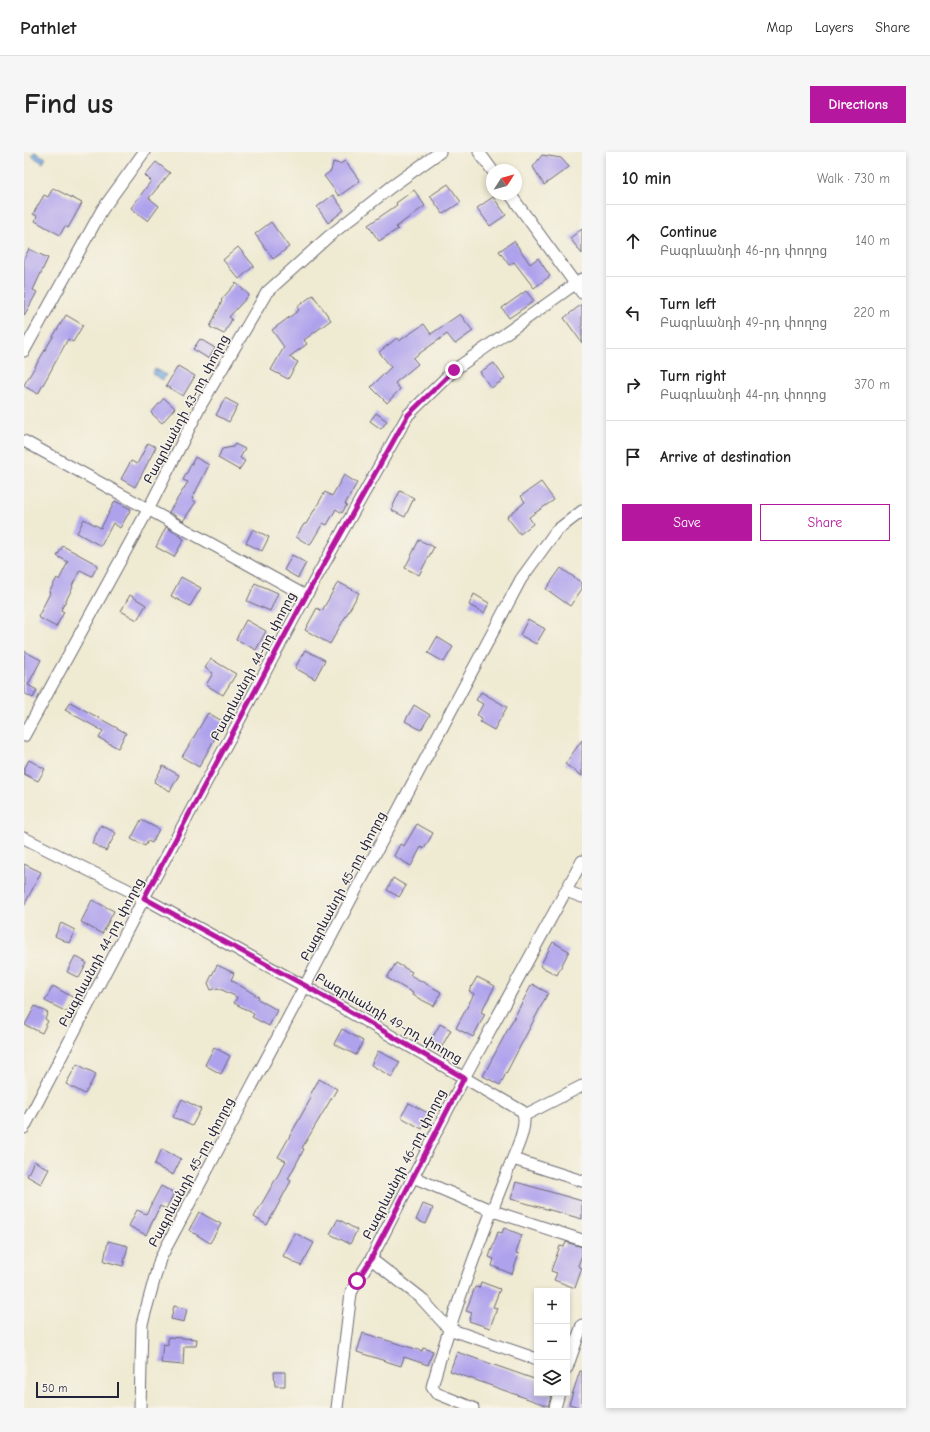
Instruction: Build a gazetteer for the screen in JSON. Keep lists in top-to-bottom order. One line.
{"streets":{"street":["Բագրևանդի 43-րդ փողոց","Բագրևանդի 44-րդ փողոց","Բագրևանդի 45-րդ փողոց","Բագրևանդի 49-րդ փողոց","Բագրևանդի 46-րդ փողոց"]},"crossings":[["Բագրևանդի 44-րդ փողոց","Բագրևանդի 49-րդ փողոց"],["Բագրևանդի 45-րդ փողոց","Բագրևանդի 49-րդ փողոց"],["Բագրևանդի 49-րդ փողոց","Բագրևանդի 46-րդ փողոց"]],"scale_bar":"50 m","north":"top right","page":{"header":"Pathlet","nav":["Map","Layers","Share"],"buttons":["Directions",["Save","Share"]],"title":"Find us","heading":["10 min","Walk · 730 m"],"list":[["Continue","Բագրևանդի 46-րդ փողոց","140 m"],["Turn left","Բագրևանդի 49-րդ փողոց","220 m"],["Turn right","Բագրևանդի 44-րդ փողոց","370 m"],"Arrive at destination"],"map_buttons":["+","−"],"scale":"50 m"}}
